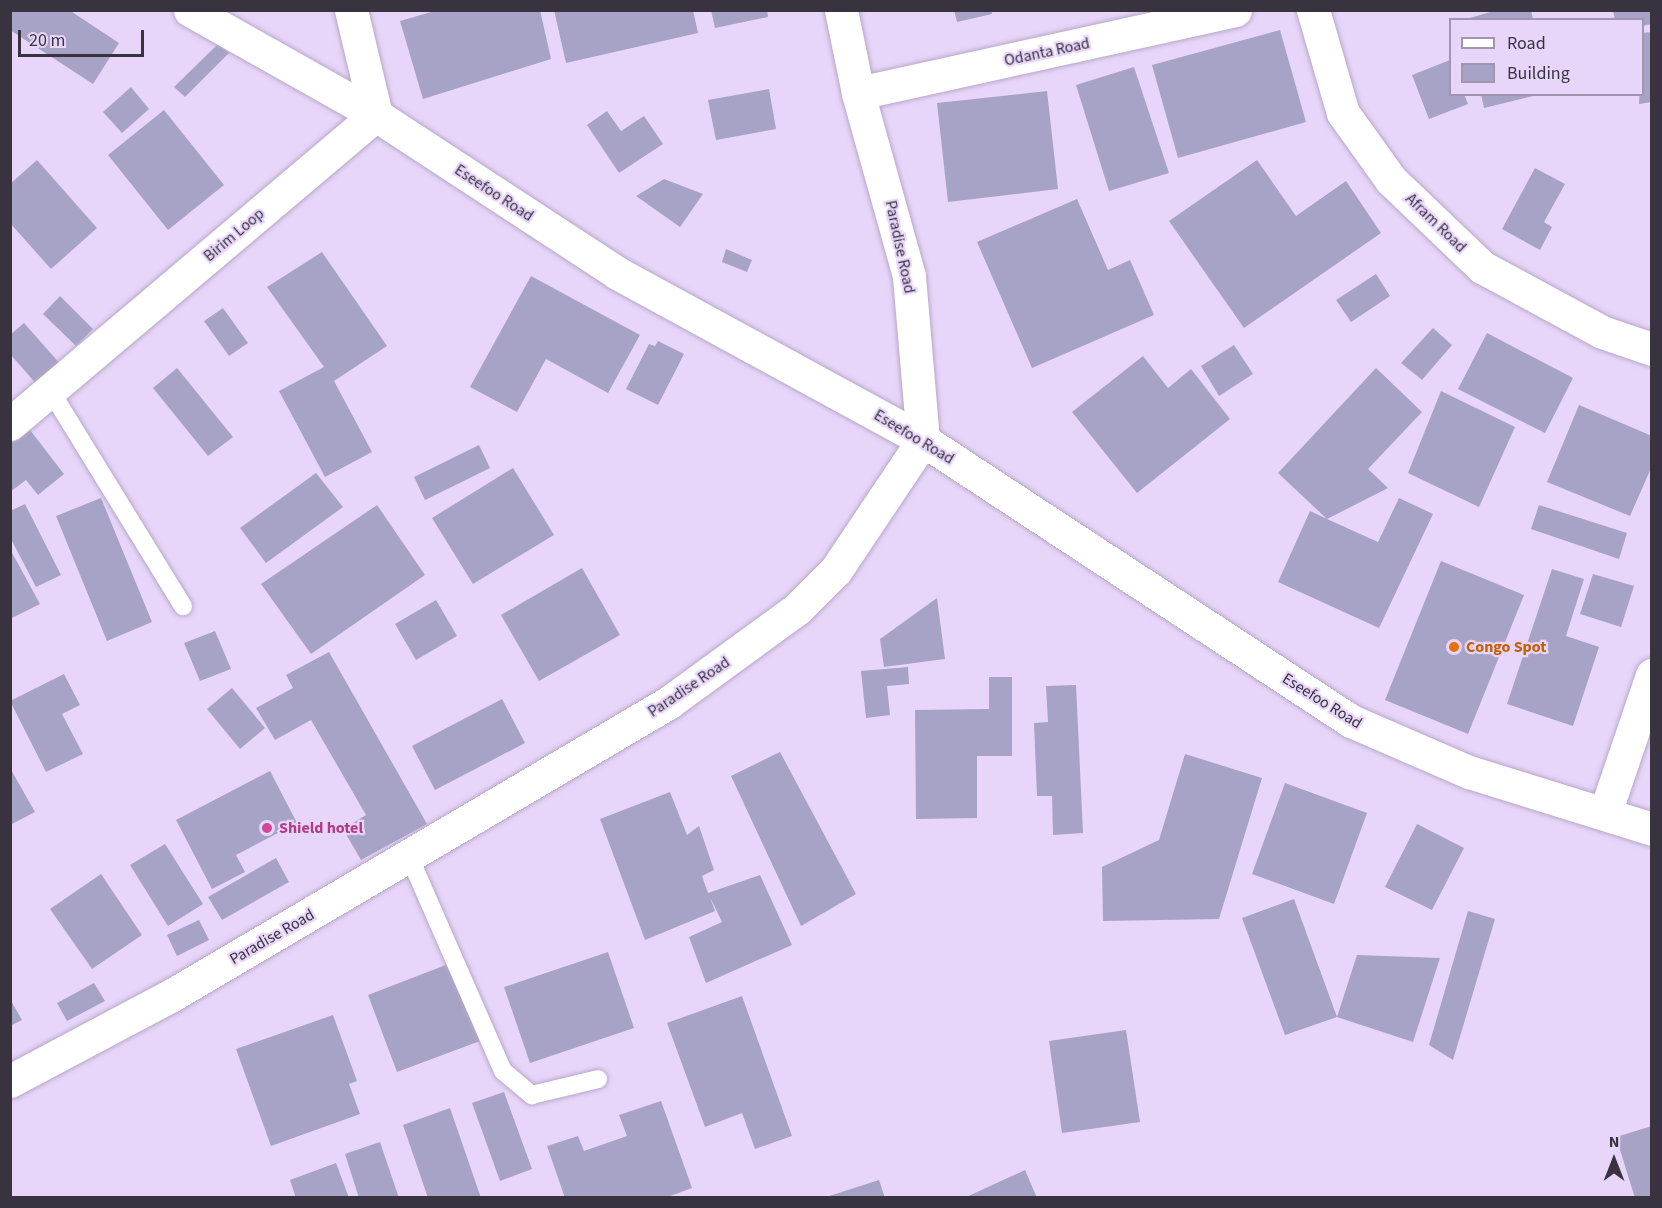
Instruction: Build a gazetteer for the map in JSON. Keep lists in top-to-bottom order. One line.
{"streets":{"street":["Odanta Road","Eseefoo Road","Afram Road","Birim Loop","Paradise Road"]},"crossings":[["Odanta Road","Paradise Road"],["Eseefoo Road","Birim Loop"],["Eseefoo Road","Paradise Road"]],"places":["Congo Spot","Shield hotel"],"legend":["Road","Building"],"scale_bar":"20 m","north":"top"}
